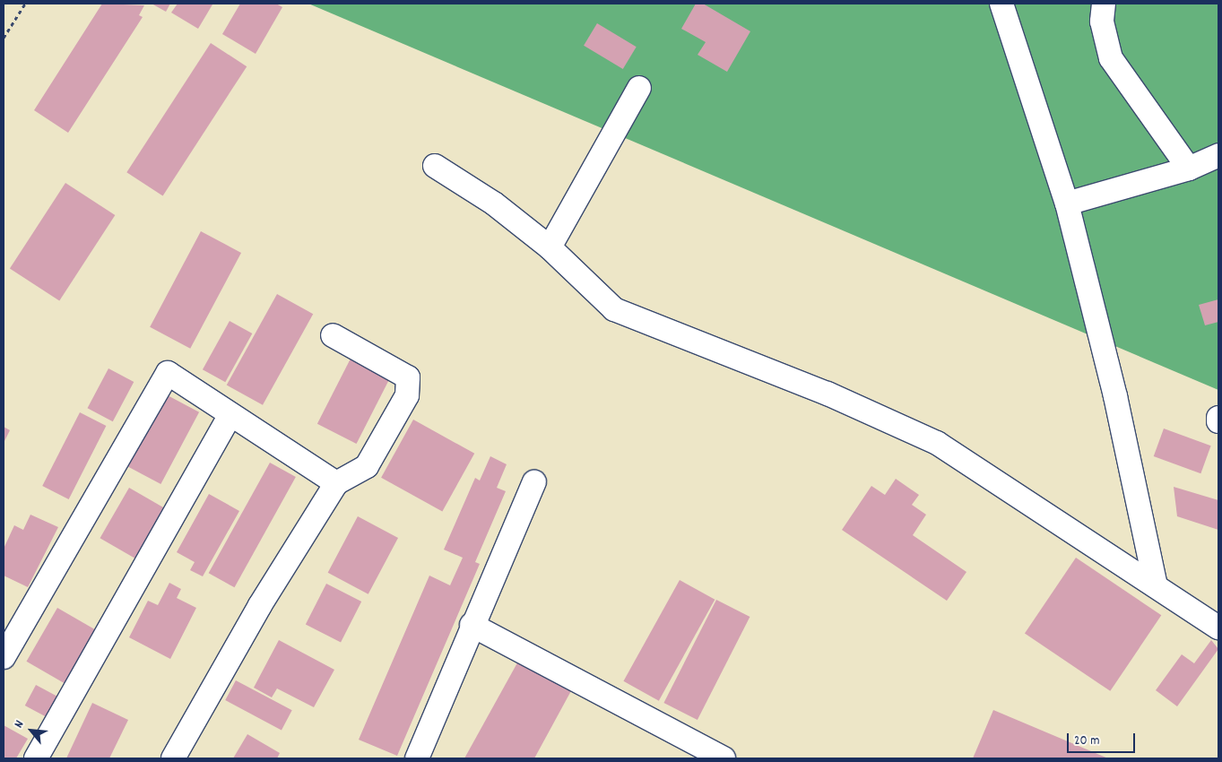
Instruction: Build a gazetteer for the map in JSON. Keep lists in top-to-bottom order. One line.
{"scale_bar":"20 m","north":"top left"}
